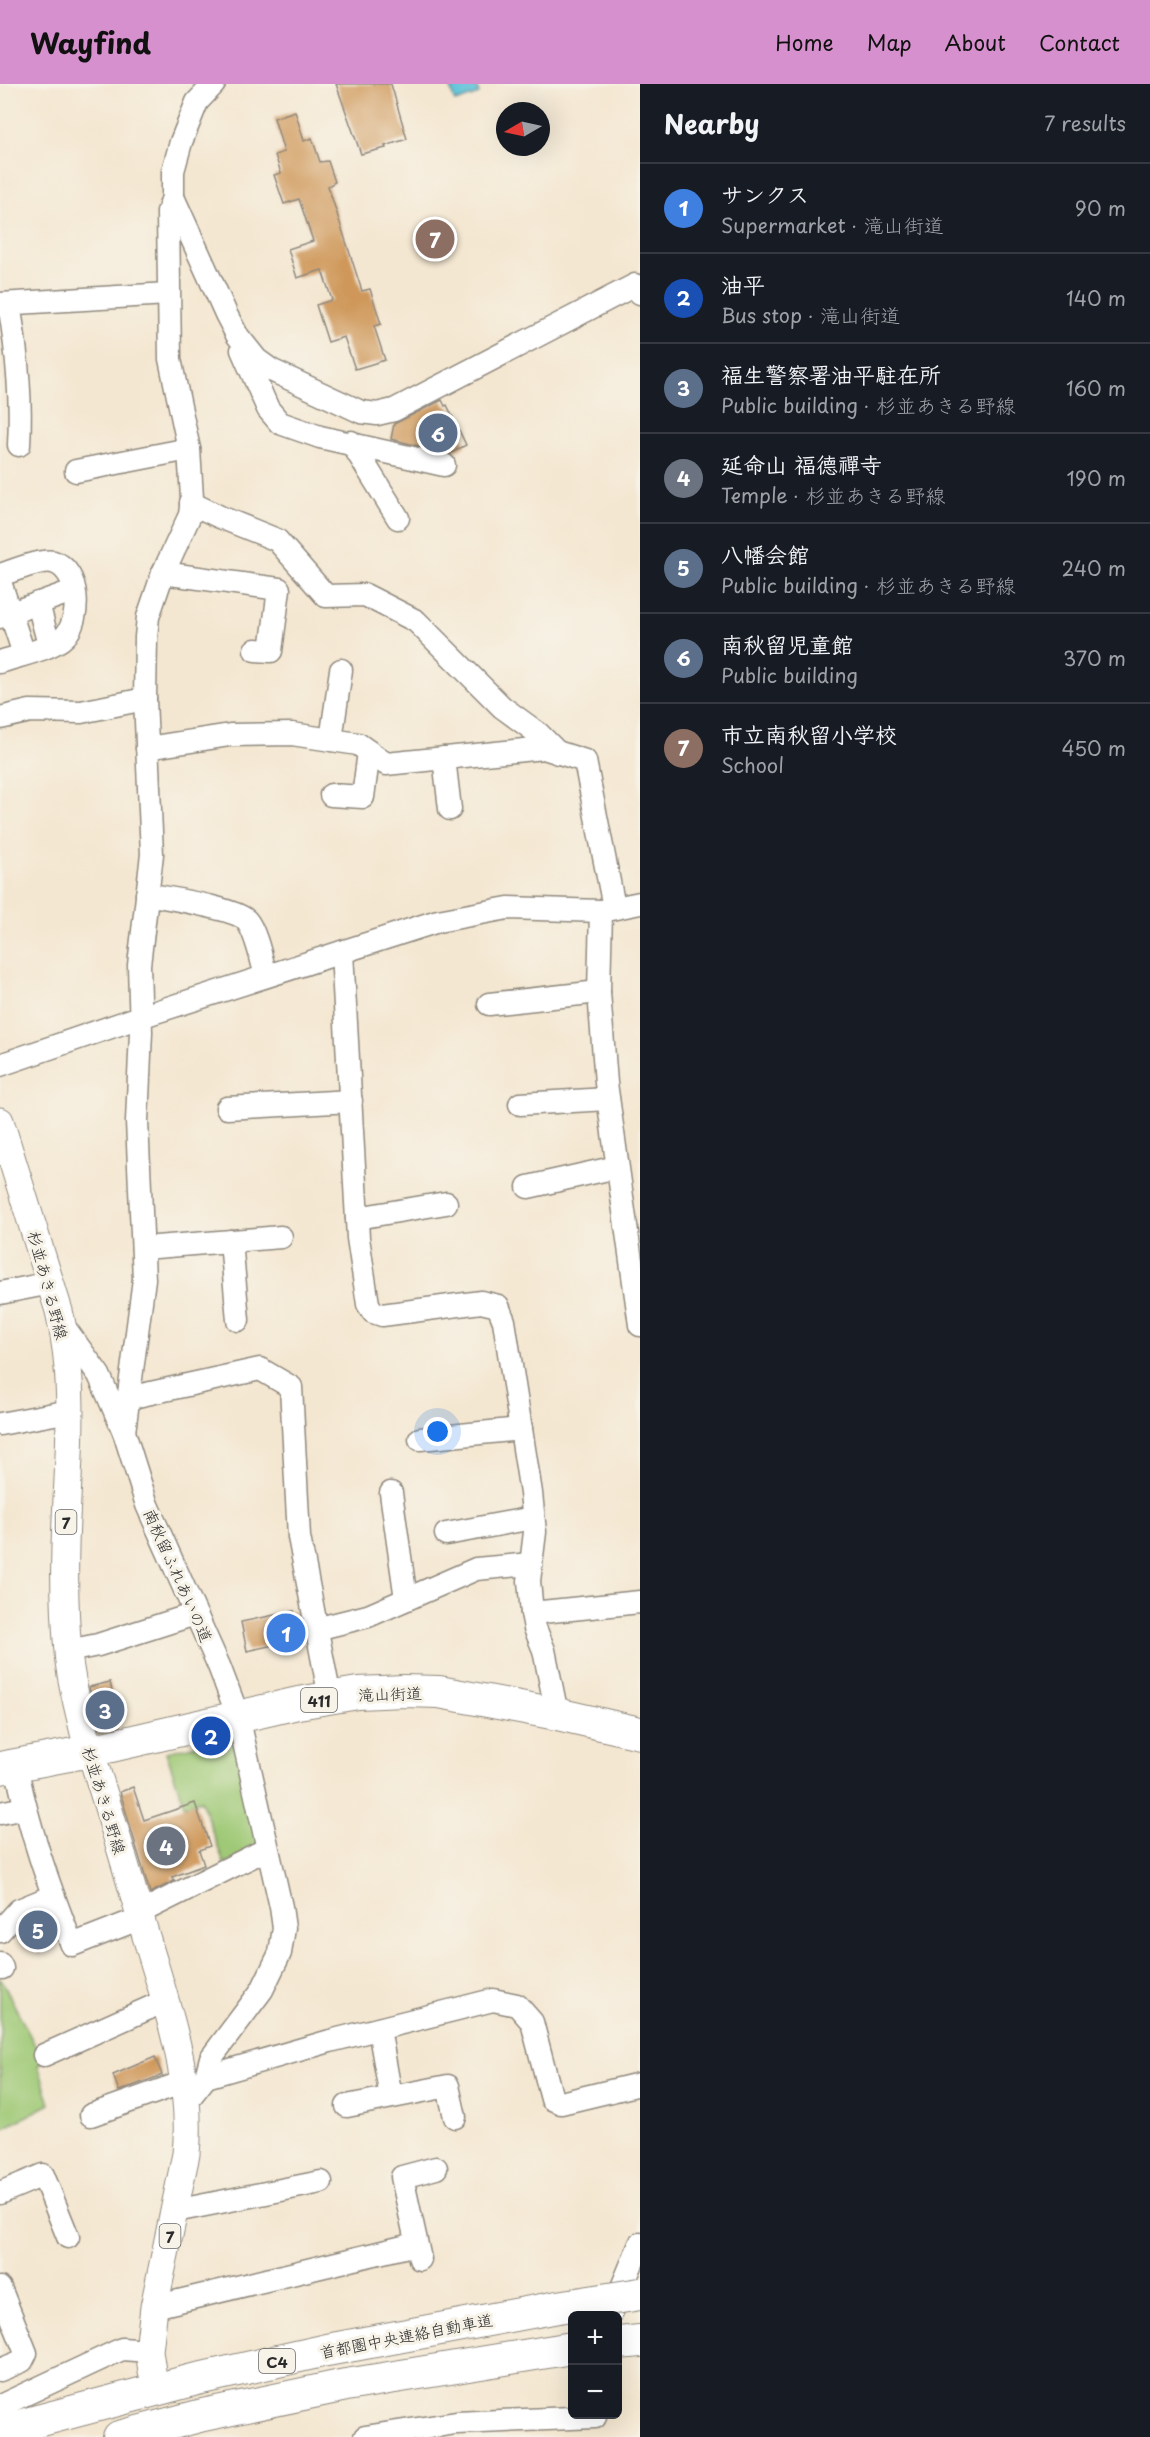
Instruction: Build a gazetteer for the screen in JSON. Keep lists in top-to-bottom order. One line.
{"streets":{"highway":["滝山街道","411","首都圏中央連絡自動車道","C4"],"main road":["杉並あきる野線","7"],"street":["南秋留ふれあいの道"]},"crossings":[["杉並あきる野線","南秋留ふれあいの道"],["杉並あきる野線","滝山街道"],["南秋留ふれあいの道","滝山街道"]],"north":"left","page":{"header":"Wayfind","nav":["Home","Map","About","Contact"],"heading":["Nearby","7 results"],"list":[{"mark":"1","name":"サンクス","note":"Supermarket · 滝山街道","value":"90 m"},{"mark":"2","name":"油平","note":"Bus stop · 滝山街道","value":"140 m"},{"mark":"3","name":"福生警察署油平駐在所","note":"Public building · 杉並あきる野線","value":"160 m"},{"mark":"4","name":"延命山 福德禪寺","note":"Temple · 杉並あきる野線","value":"190 m"},{"mark":"5","name":"八幡会館","note":"Public building · 杉並あきる野線","value":"240 m"},{"mark":"6","name":"南秋留児童館","note":"Public building","value":"370 m"},{"mark":"7","name":"市立南秋留小学校","note":"School","value":"450 m"}],"pins":["7","6","1","3","2","4","5"],"map_buttons":["+","−"]}}
